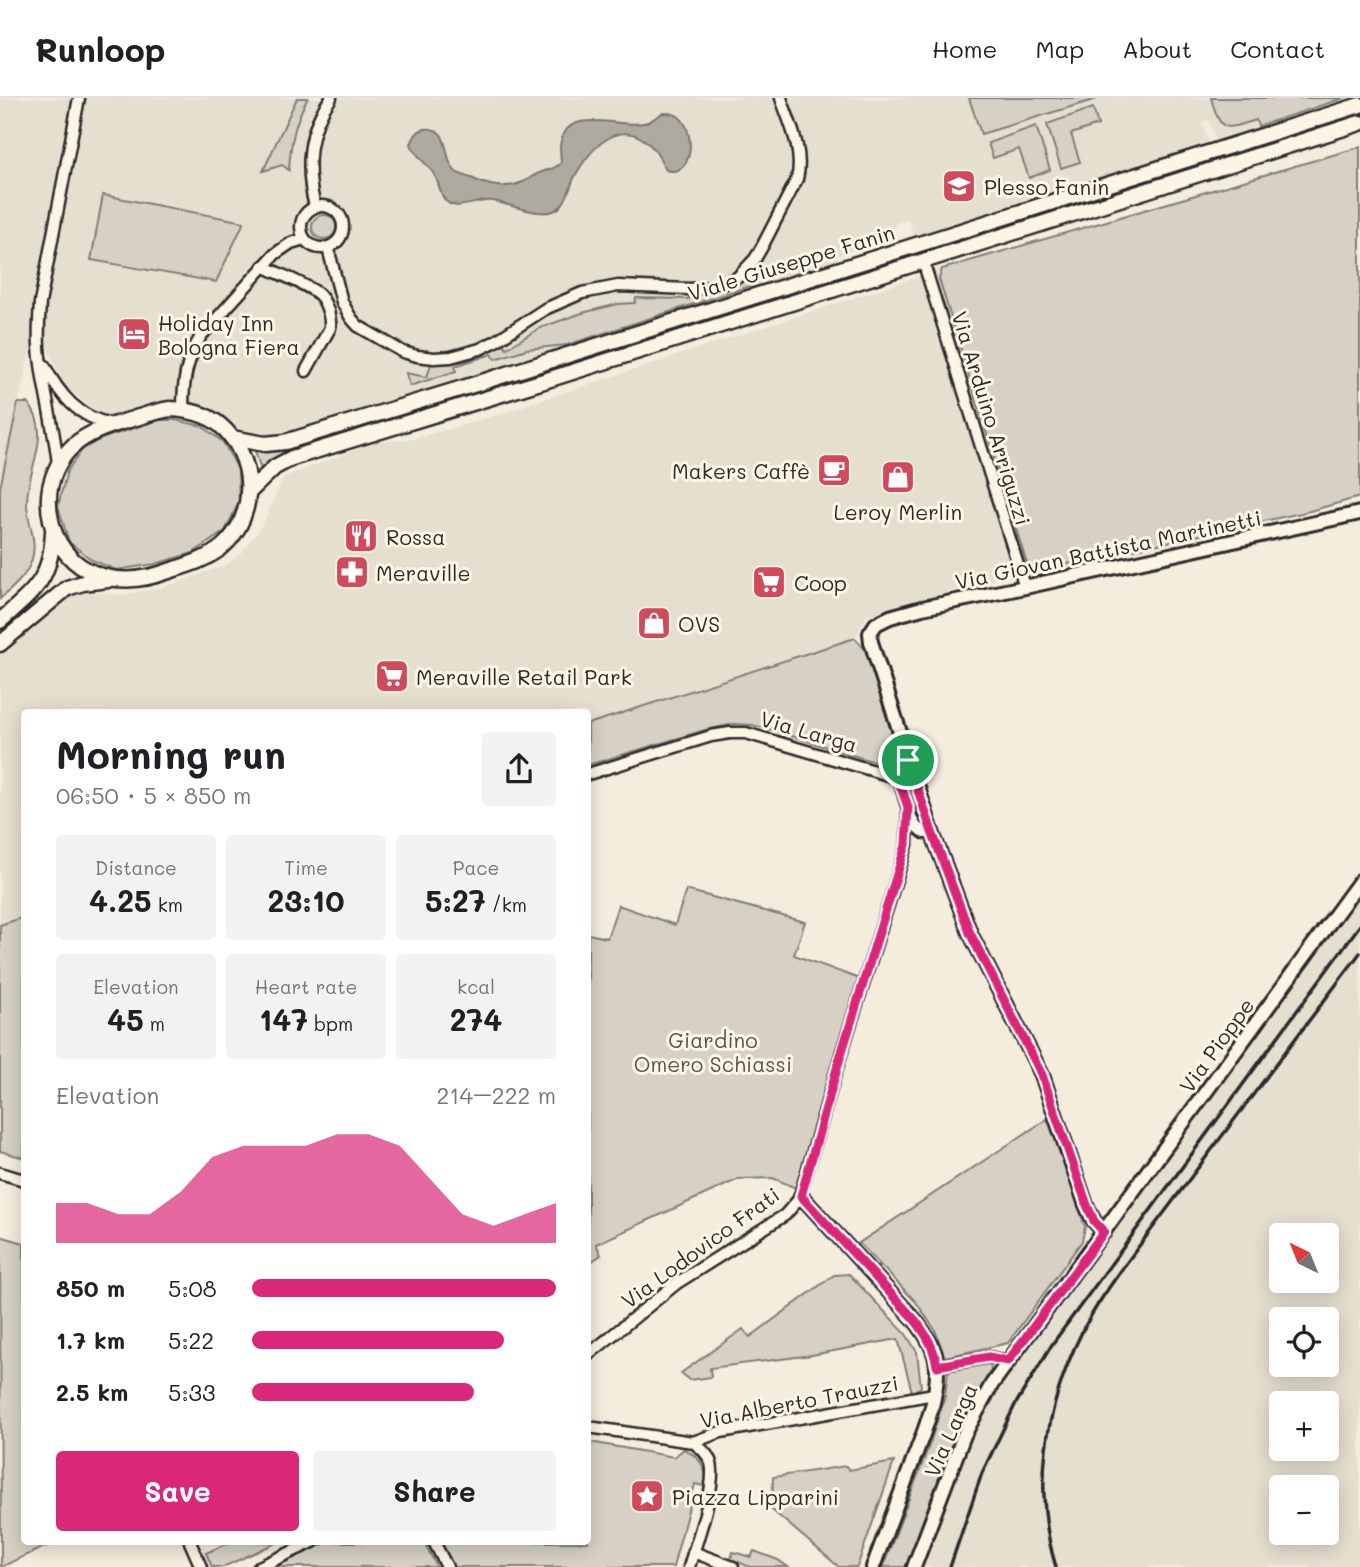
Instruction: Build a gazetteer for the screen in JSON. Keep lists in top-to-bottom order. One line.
{"streets":{"main road":["Viale Giuseppe Fanin"],"street":["Via Arduino Arriguzzi","Via Giovan Battista Martinetti","Via Larga","Via Pioppe","Via Lodovico Frati","Via Alberto Trauzzi"]},"crossings":[["Viale Giuseppe Fanin","Via Arduino Arriguzzi"],["Via Arduino Arriguzzi","Via Giovan Battista Martinetti"],["Via Larga","Via Pioppe"]],"parks":["Giardino Omero Schiassi"],"places":{"school or university":["Plesso Fanin"],"hotel":["Holiday Inn Bologna Fiera"],"cafe":["Makers Caffè"],"shop":["Leroy Merlin","OVS"],"restaurant":["Rossa"],"pharmacy":["Meraville"],"supermarket":["Coop","Meraville Retail Park"],"place":["Piazza Lipparini"]},"north":"top left","page":{"header":"Runloop","nav":["Home","Map","About","Contact"],"heading":["Morning run","06:50 · 5 × 850 m"],"stats":[["Distance","4.25 km"],["Time","23:10"],["Pace","5:27 /km"],["Elevation","45 m"],["Heart rate","147 bpm"],["kcal","274"]],"chart":["Elevation","214–222 m"],"map_buttons":["+","−"],"list":[{"name":"850 m","note":"5:08"},{"name":"1.7 km","note":"5:22"},{"name":"2.5 km","note":"5:33"}],"buttons":["Save","Share"]}}
